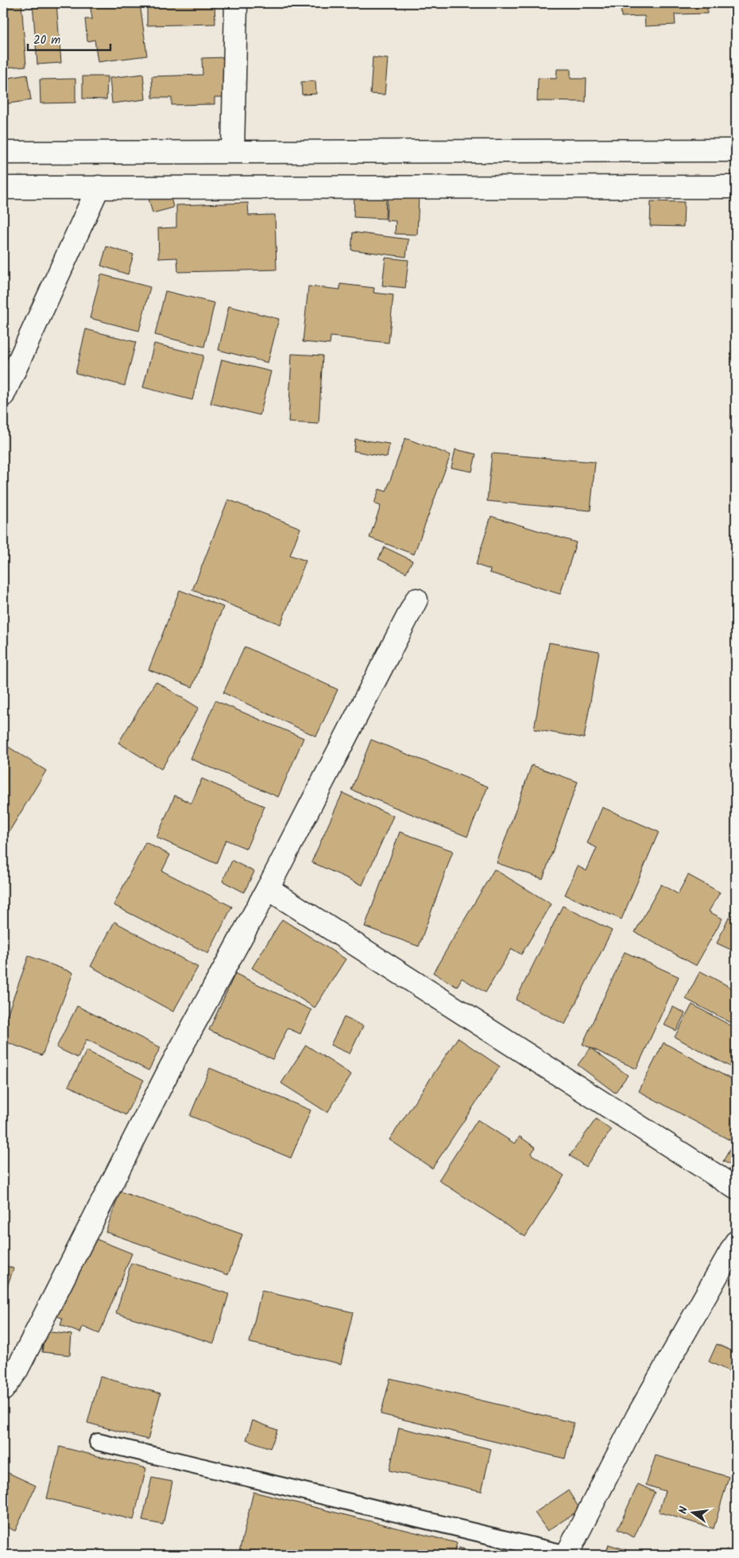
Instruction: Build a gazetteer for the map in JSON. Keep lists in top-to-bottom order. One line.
{"scale_bar":"20 m","north":"left"}
